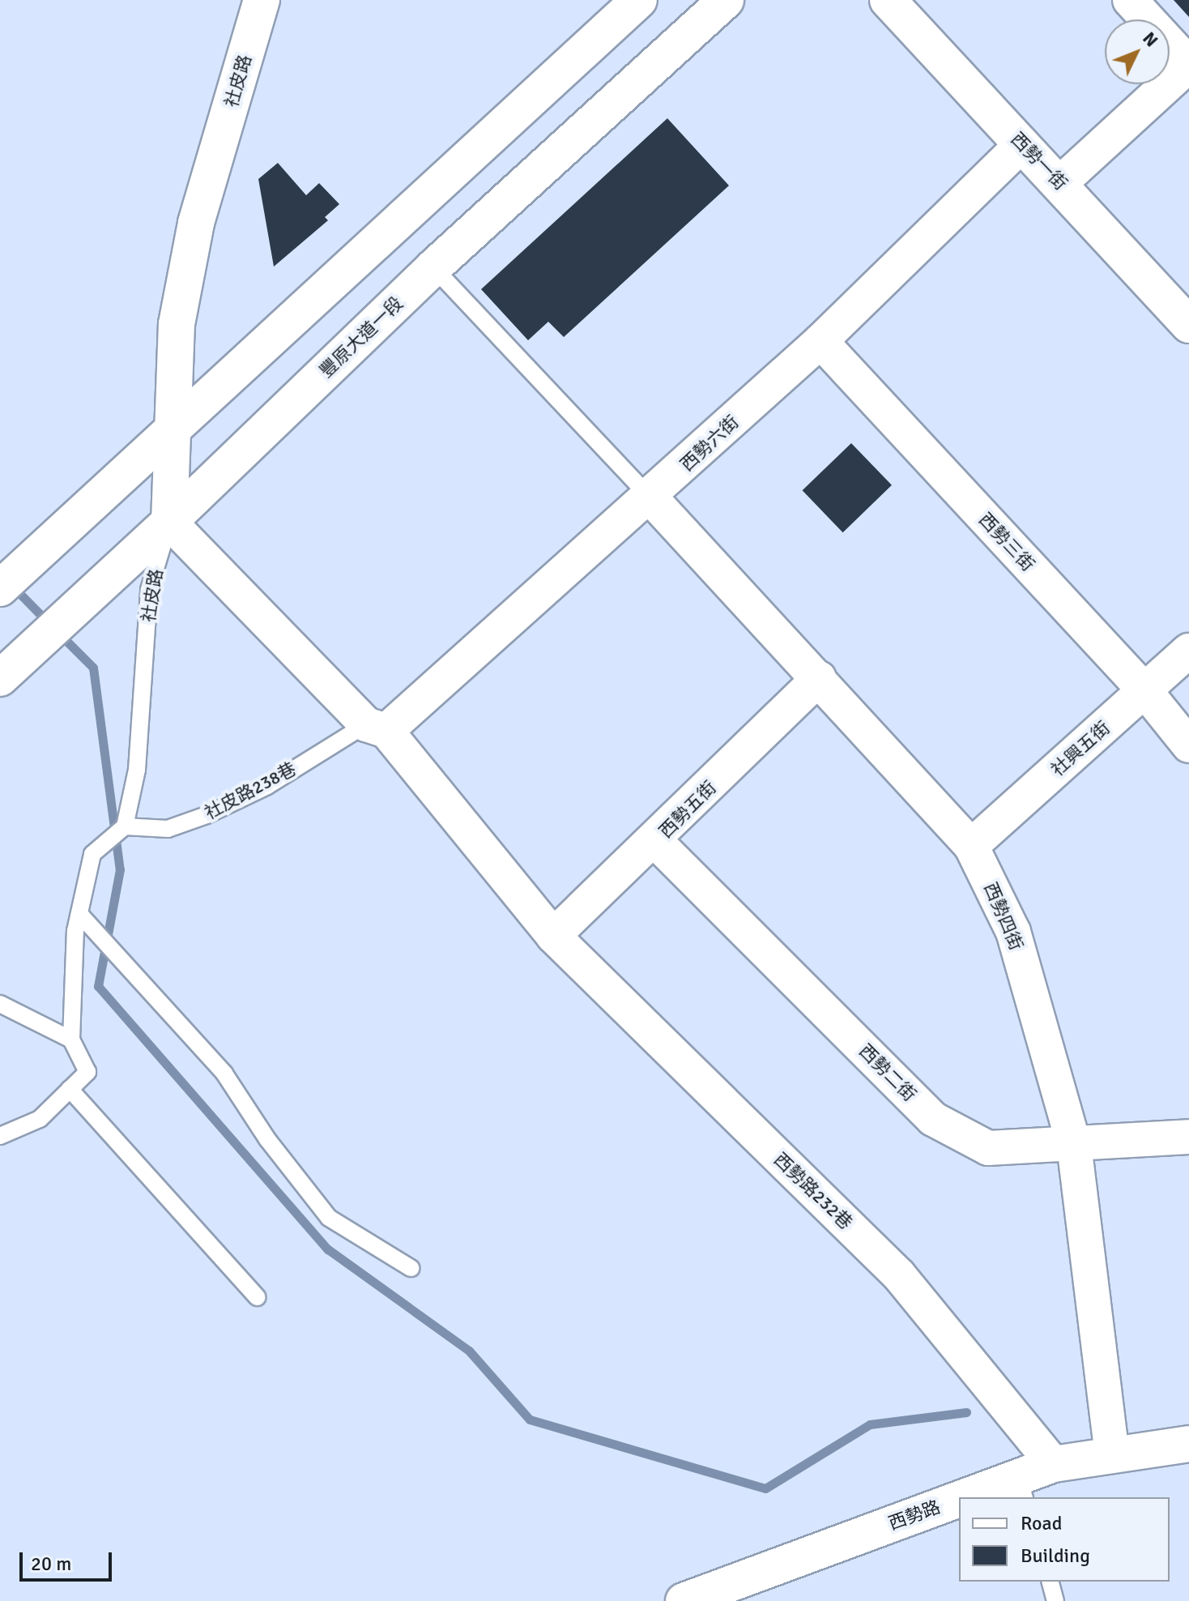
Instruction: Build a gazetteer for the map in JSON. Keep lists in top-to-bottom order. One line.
{"streets":{"street":["社皮路","西勢一街","豐原大道一段","西勢六街","西勢三街","社興五街","西勢五街","西勢四街","西勢二街","西勢路232巷","西勢路"],"lane":["社皮路238巷"]},"crossings":[["社皮路","豐原大道一段"],["社皮路","社皮路238巷"],["社皮路","西勢路232巷"],["西勢一街","西勢六街"],["豐原大道一段","西勢路232巷"],["西勢六街","西勢三街"],["西勢六街","社皮路238巷"],["西勢六街","西勢四街"],["西勢六街","西勢路232巷"],["西勢三街","社興五街"],["社興五街","西勢四街"],["社皮路238巷","西勢路232巷"],["西勢五街","西勢四街"],["西勢五街","西勢二街"],["西勢五街","西勢路232巷"],["西勢四街","西勢二街"],["西勢四街","西勢路"],["西勢路232巷","西勢路"]],"legend":["Road","Building"],"scale_bar":"20 m","north":"top right"}
